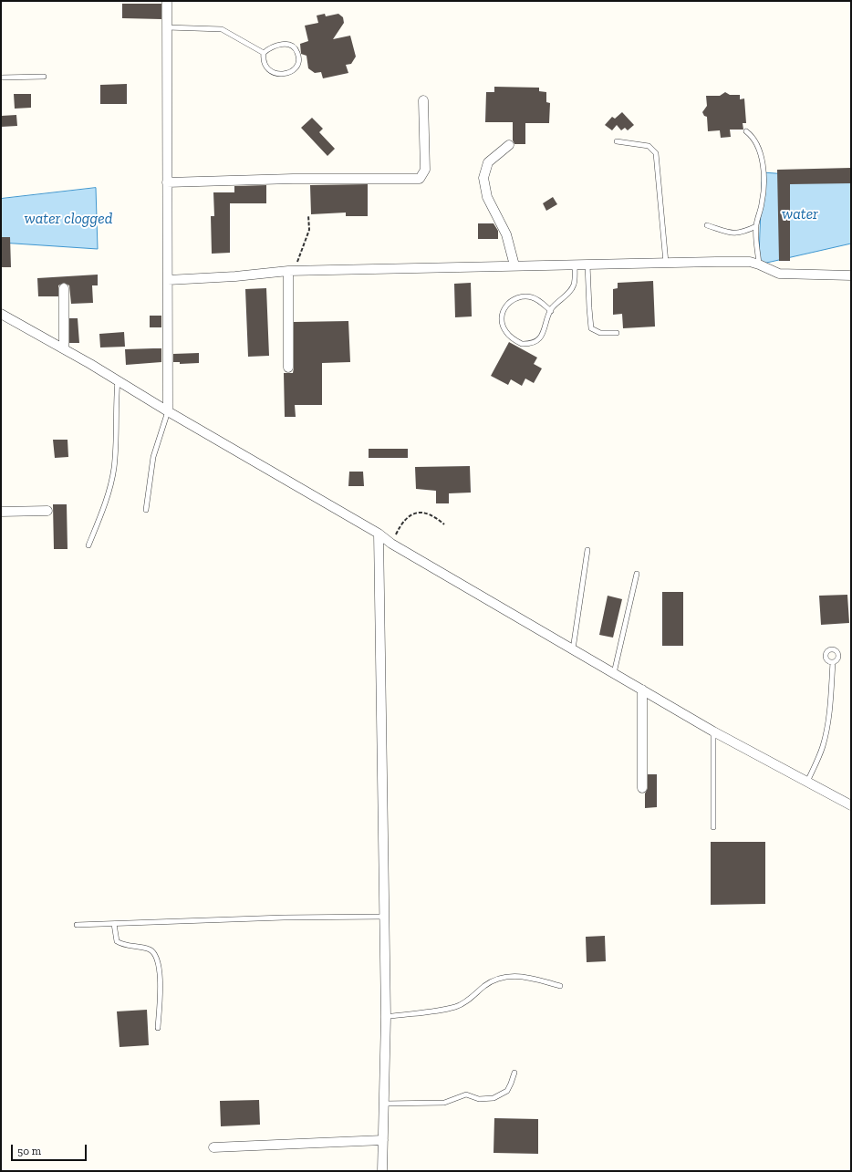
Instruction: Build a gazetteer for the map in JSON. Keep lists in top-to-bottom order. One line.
{"water":["water","water clogged"],"scale_bar":"50 m"}
